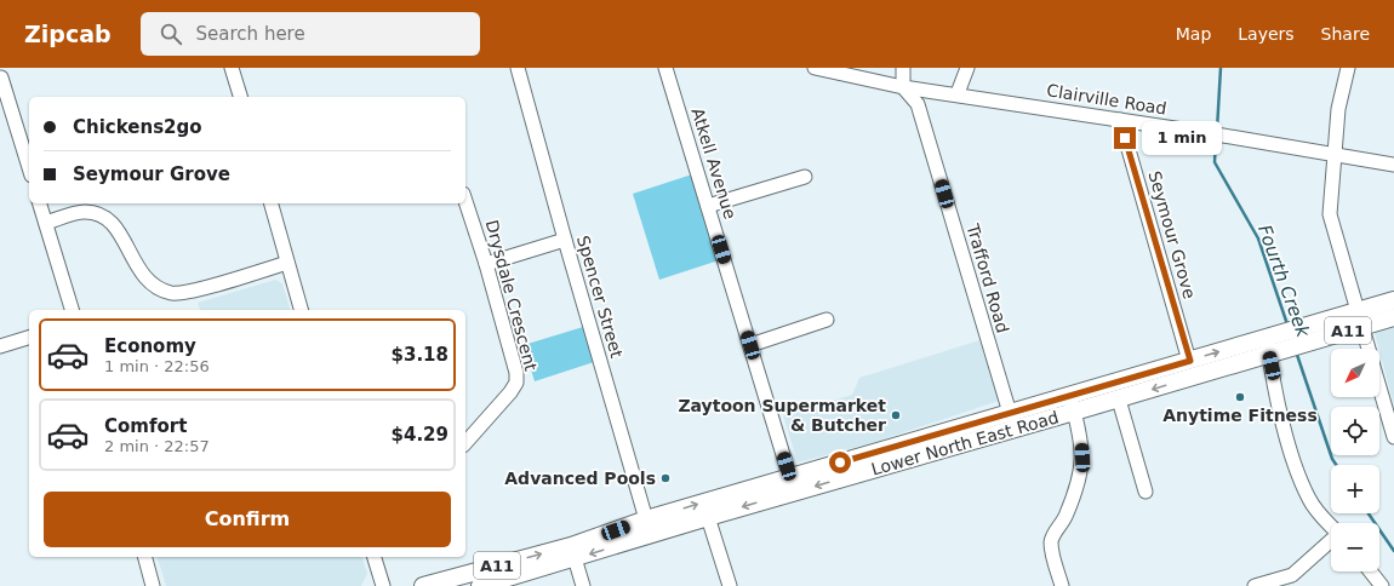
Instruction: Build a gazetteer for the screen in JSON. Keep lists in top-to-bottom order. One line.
{"streets":{"main road":["A11","Lower North East Road"],"street":["Clairville Road","Atkell Avenue","Seymour Grove","Trafford Road","Drysdale Crescent","Spencer Street"]},"crossings":[["Clairville Road","Seymour Grove"],["Clairville Road","Trafford Road"],["Atkell Avenue","Lower North East Road"],["Seymour Grove","Lower North East Road"],["Trafford Road","Lower North East Road"],["Spencer Street","Lower North East Road"]],"water":["Fourth Creek"],"places":["Anytime Fitness","Zaytoon Supermarket & Butcher","Advanced Pools"],"north":"bottom left","page":{"header":"Zipcab","search":"Search here","nav":["Map","Layers","Share"],"banner":["Chickens2go","Seymour Grove"],"bubble":"1 min","list":[{"name":"Economy","note":"1 min · 22:56","value":"$3.18"},{"name":"Comfort","note":"2 min · 22:57","value":"$4.29"}],"map_buttons":["+","−"],"buttons":"Confirm"}}
